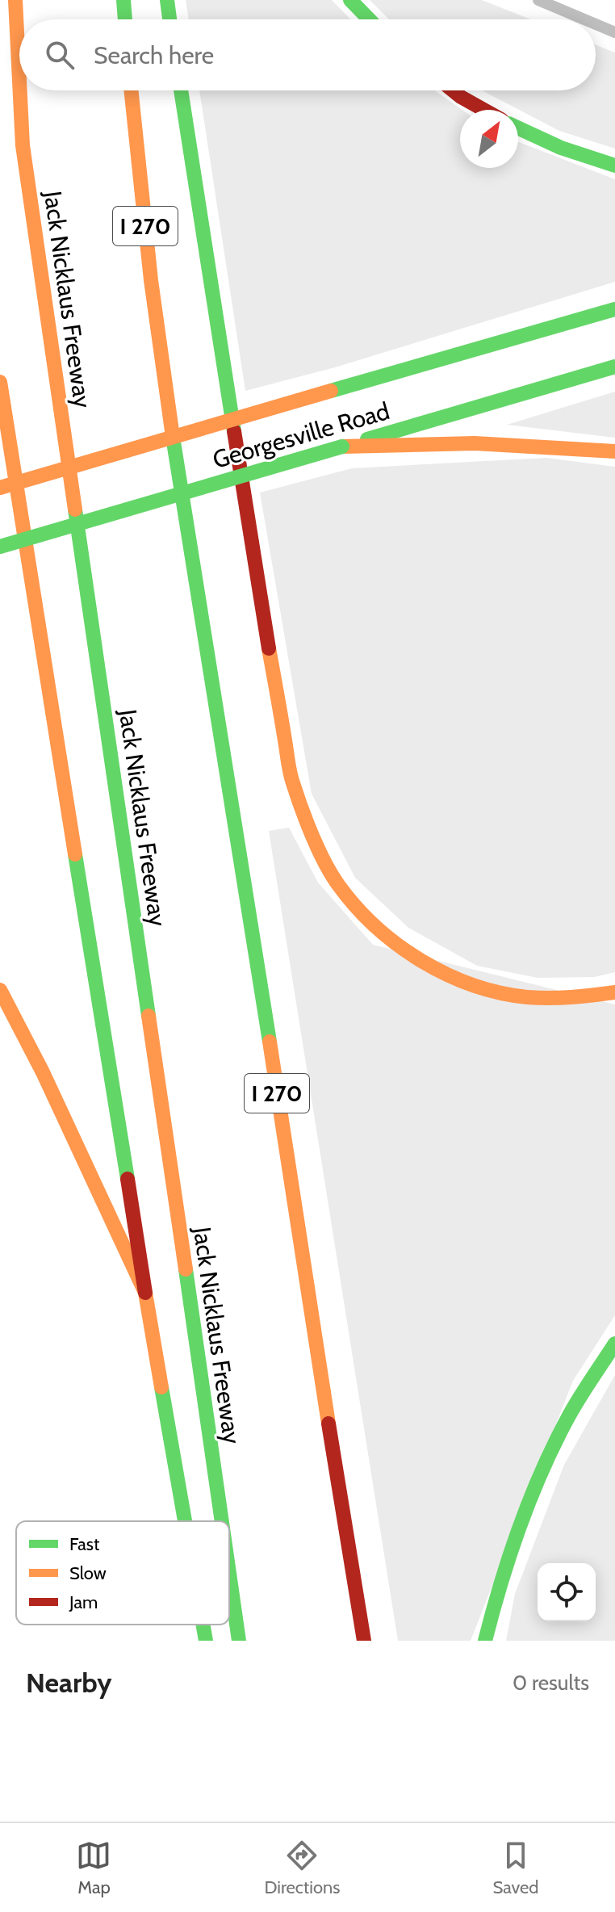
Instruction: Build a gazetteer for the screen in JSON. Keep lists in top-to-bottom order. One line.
{"streets":{"main road":["I 270","Jack Nicklaus Freeway","Georgesville Road"]},"legend":["Fast","Slow","Jam"],"north":"top right","page":{"search":"Search here","heading":["Nearby","0 results"],"nav":["Map","Directions","Saved"]}}
